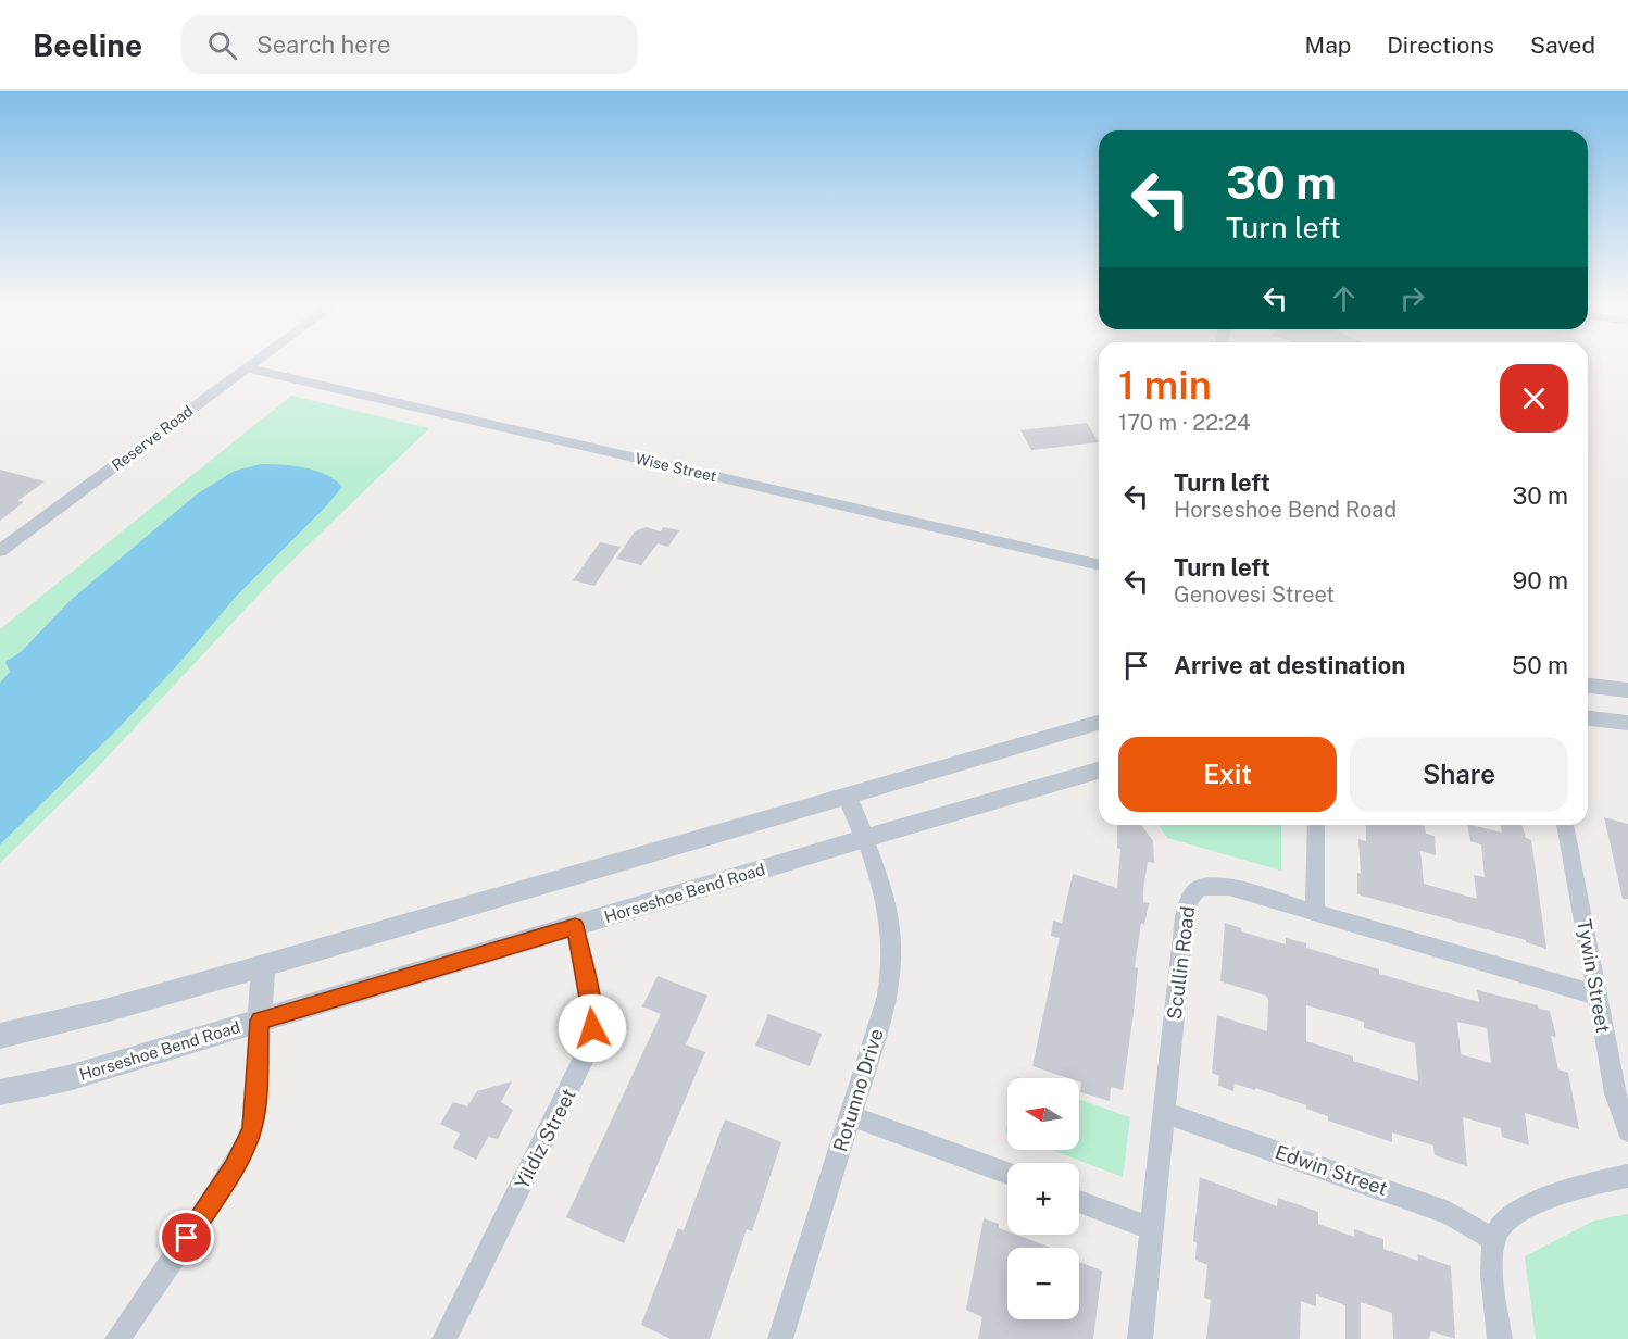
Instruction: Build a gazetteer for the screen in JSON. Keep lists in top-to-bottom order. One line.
{"streets":{"street":["Reserve Road","Wise Street","Horseshoe Bend Road","Scullin Road","Tywin Street","Rotunno Drive","Yildiz Street","Edwin Street"]},"crossings":[["Reserve Road","Wise Street"],["Horseshoe Bend Road","Rotunno Drive"],["Horseshoe Bend Road","Yildiz Street"],["Scullin Road","Tywin Street"],["Scullin Road","Edwin Street"]],"north":"left","page":{"header":"Beeline","search":"Search here","nav":["Map","Directions","Saved"],"turn":["30 m","Turn left"],"heading":["1 min","170 m · 22:24"],"list":[{"name":"Turn left","note":"Horseshoe Bend Road","value":"30 m"},{"name":"Turn left","note":"Genovesi Street","value":"90 m"},{"name":"Arrive at destination","value":"50 m"}],"buttons":["Exit","Share"],"map_buttons":["+","−"]}}
